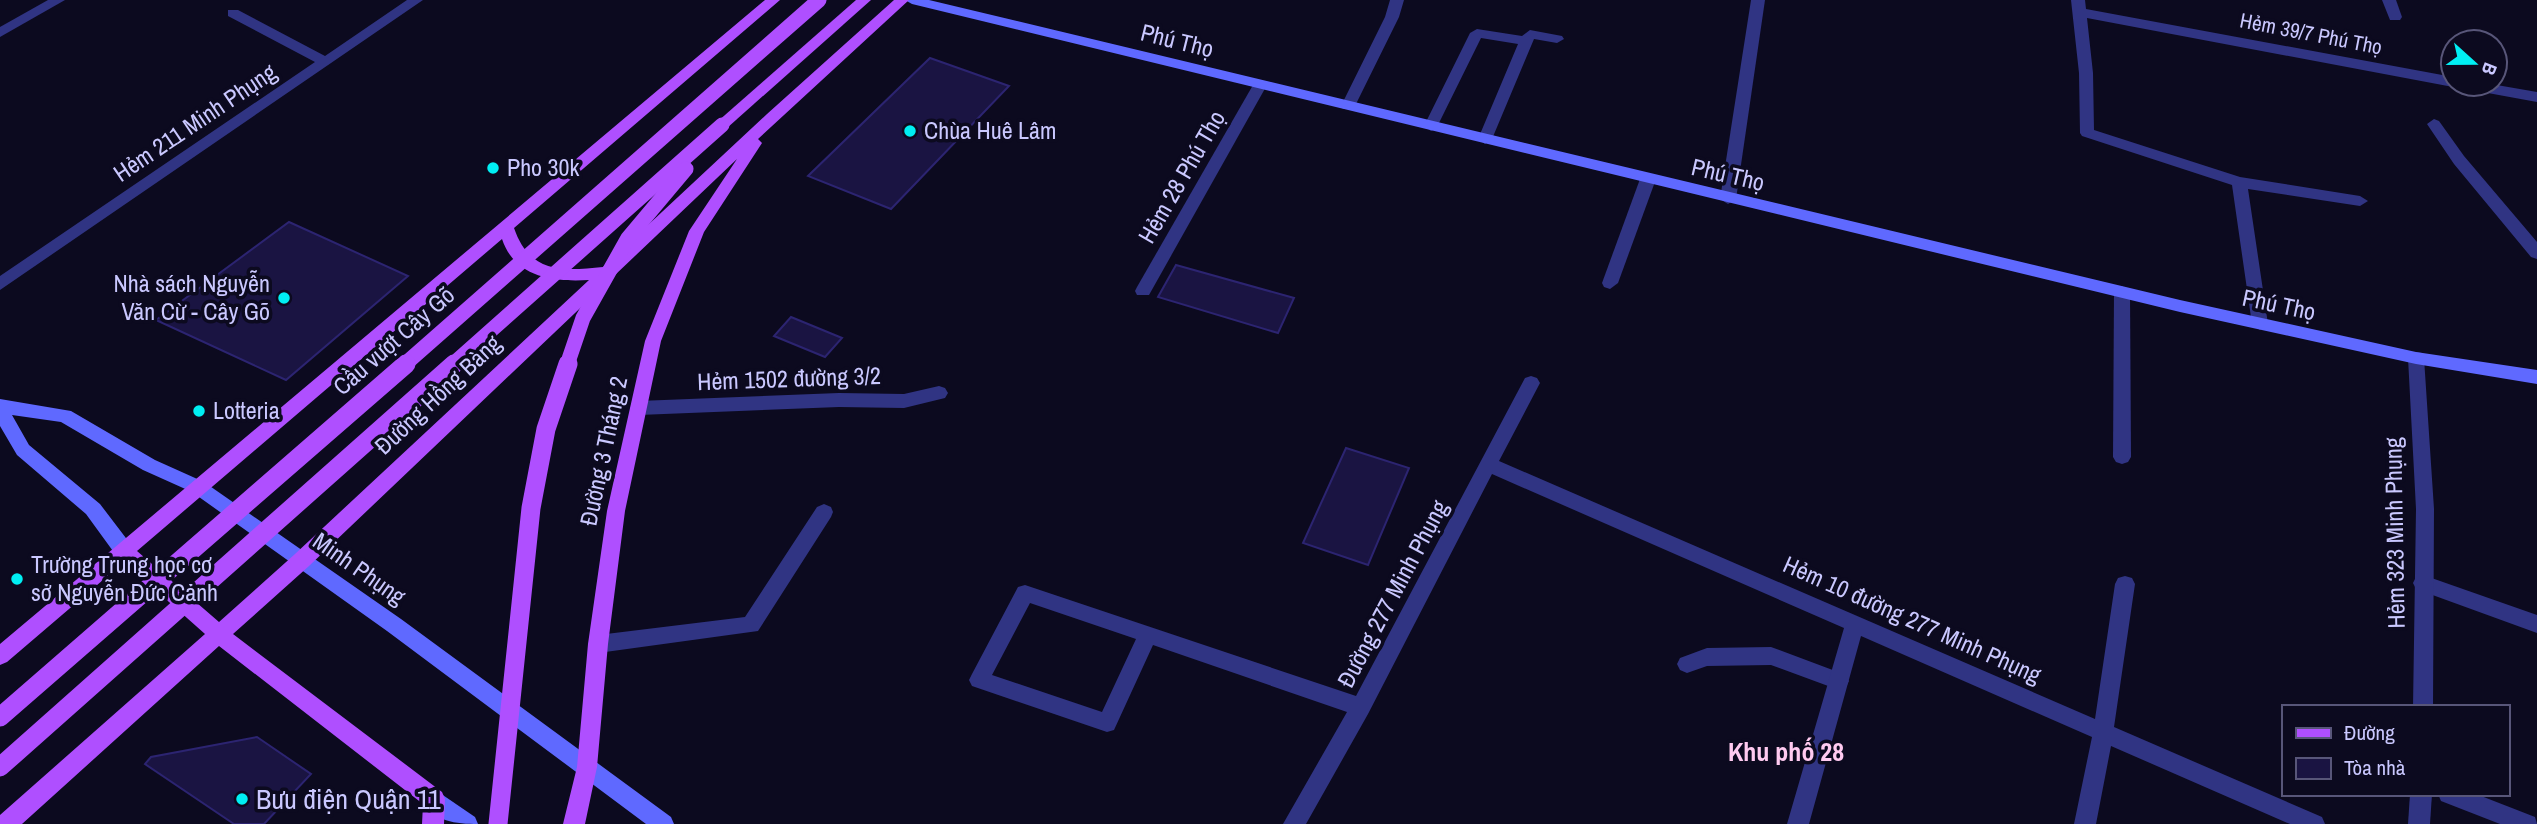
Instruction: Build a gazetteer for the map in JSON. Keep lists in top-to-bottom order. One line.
{"streets":{"main road":["Phú Thọ","Cầu vượt Cây Gõ","Đường Hồng Bàng","Đường 3 Tháng 2","Minh Phụng"],"street":["Hẻm 39/7 Phú Thọ","Hẻm 211 Minh Phụng","Hẻm 28 Phú Thọ","Hẻm 1502 đường 3/2","Hẻm 323 Minh Phụng","Đường 277 Minh Phụng","Hẻm 10 đường 277 Minh Phụng"]},"crossings":[["Phú Thọ","Hẻm 28 Phú Thọ"],["Phú Thọ","Hẻm 323 Minh Phụng"],["Hẻm 1502 đường 3/2","Đường 3 Tháng 2"],["Đường Hồng Bàng","Đường 3 Tháng 2"],["Đường Hồng Bàng","Minh Phụng"],["Đường 3 Tháng 2","Minh Phụng"],["Đường 277 Minh Phụng","Hẻm 10 đường 277 Minh Phụng"]],"districts":["Khu phố 28"],"places":["Chùa Huê Lâm","Pho 30k","Nhà sách Nguyễn Văn Cừ - Cây Gõ","Lotteria","Trường Trung học cơ sở Nguyễn Đức Cảnh","Bưu điện Quận 11"],"legend":["Đường","Tòa nhà"],"north":"right"}
